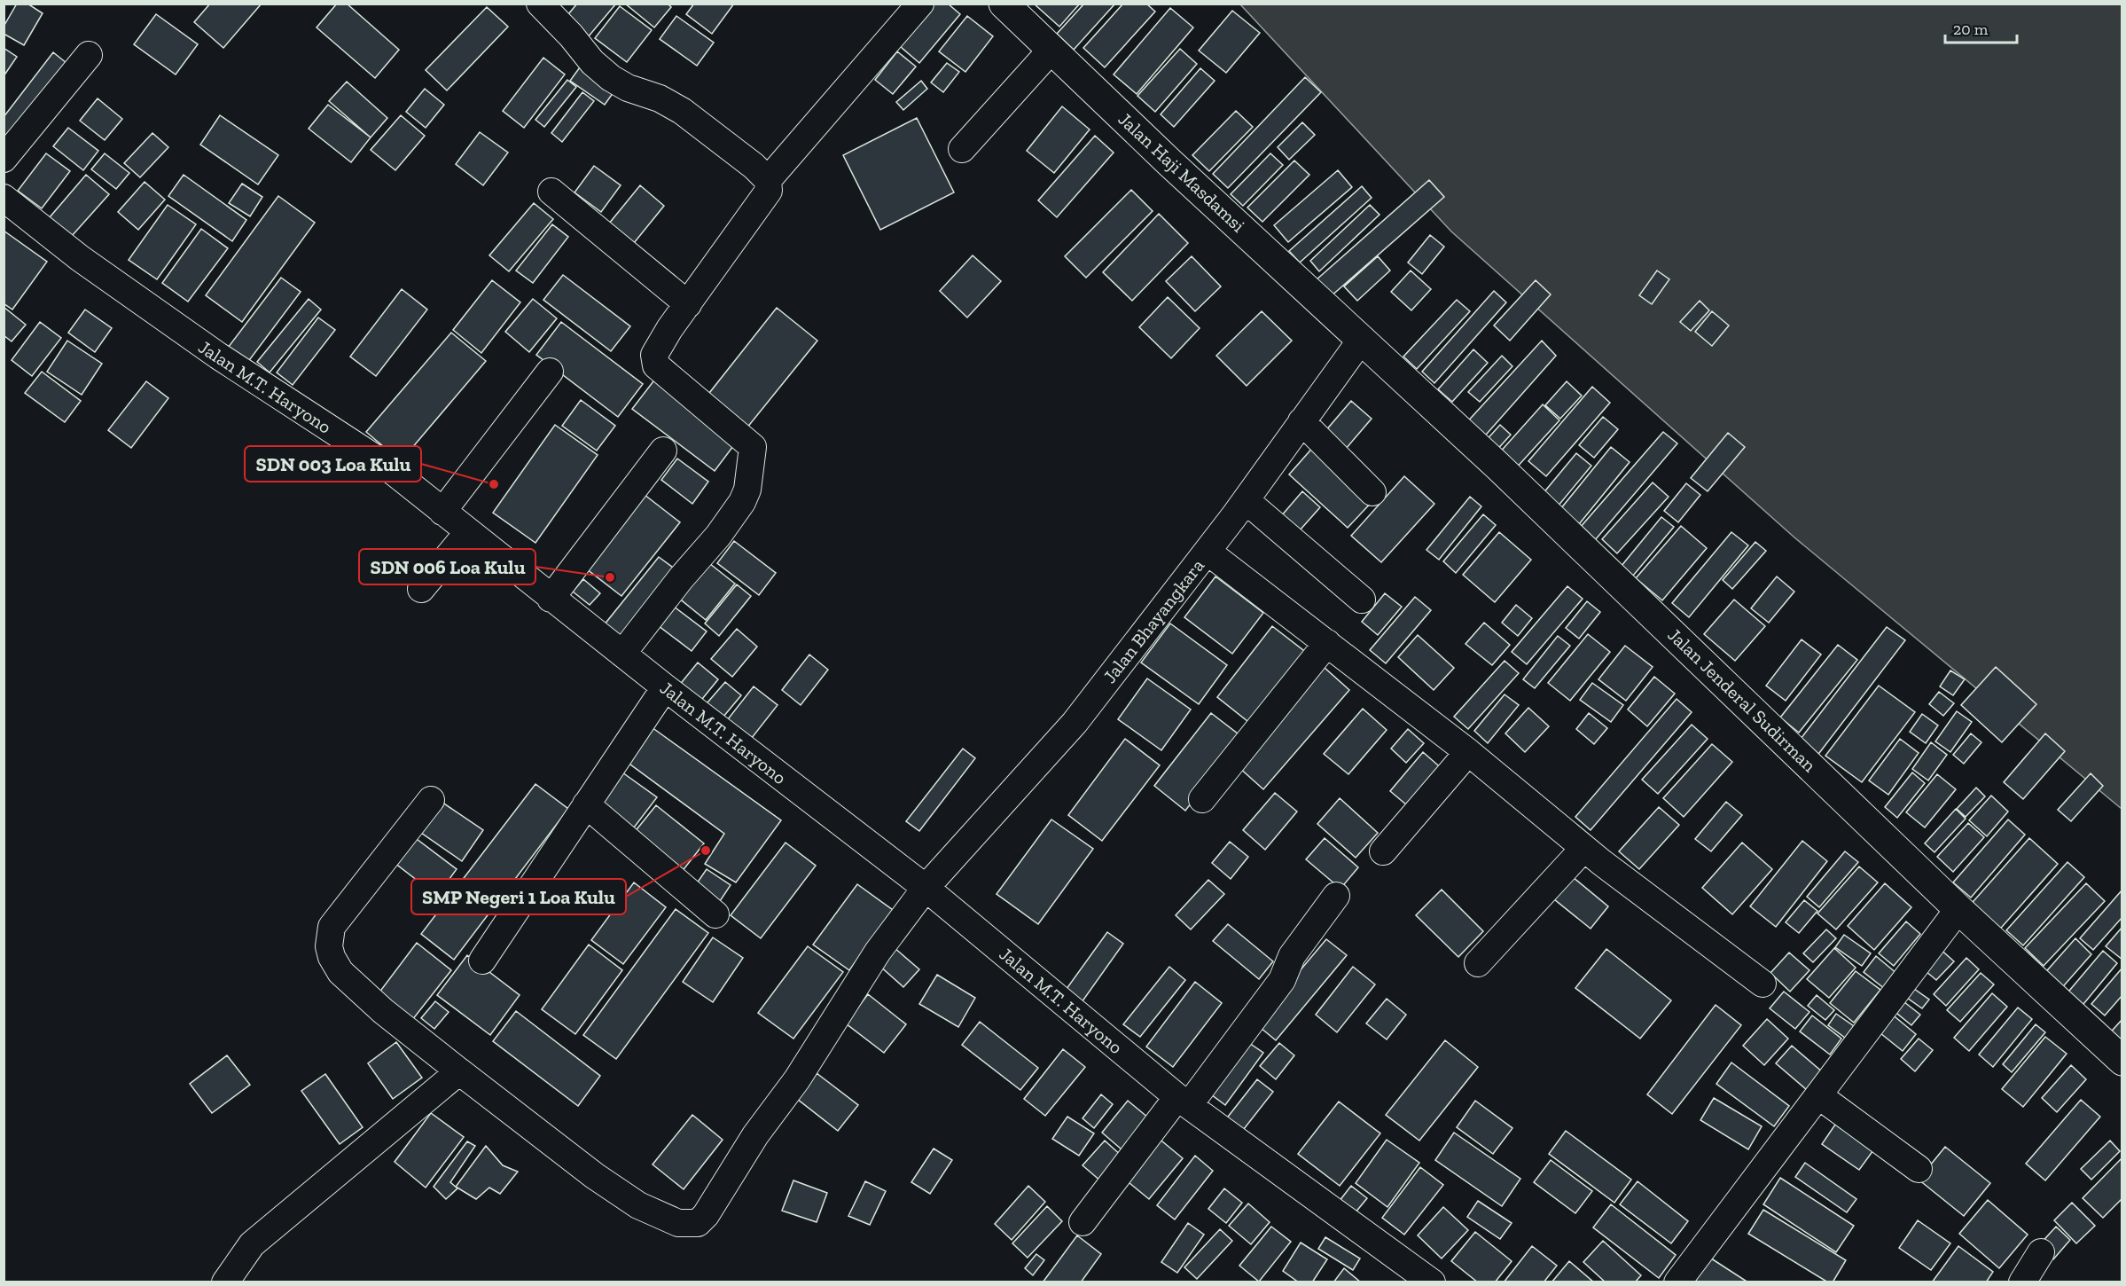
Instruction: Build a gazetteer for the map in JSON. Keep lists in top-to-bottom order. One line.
{"streets":{"highway":["Jalan Haji Masdamsi","Jalan Jenderal Sudirman"],"street":["Jalan M.T. Haryono","Jalan Bhayangkara"]},"crossings":[["Jalan Haji Masdamsi","Jalan Bhayangkara"],["Jalan Haji Masdamsi","Jalan Jenderal Sudirman"],["Jalan M.T. Haryono","Jalan Bhayangkara"],["Jalan Bhayangkara","Jalan Jenderal Sudirman"]],"places":["SDN 003 Loa Kulu","SDN 006 Loa Kulu","SMP Negeri 1 Loa Kulu"],"scale_bar":"20 m"}
